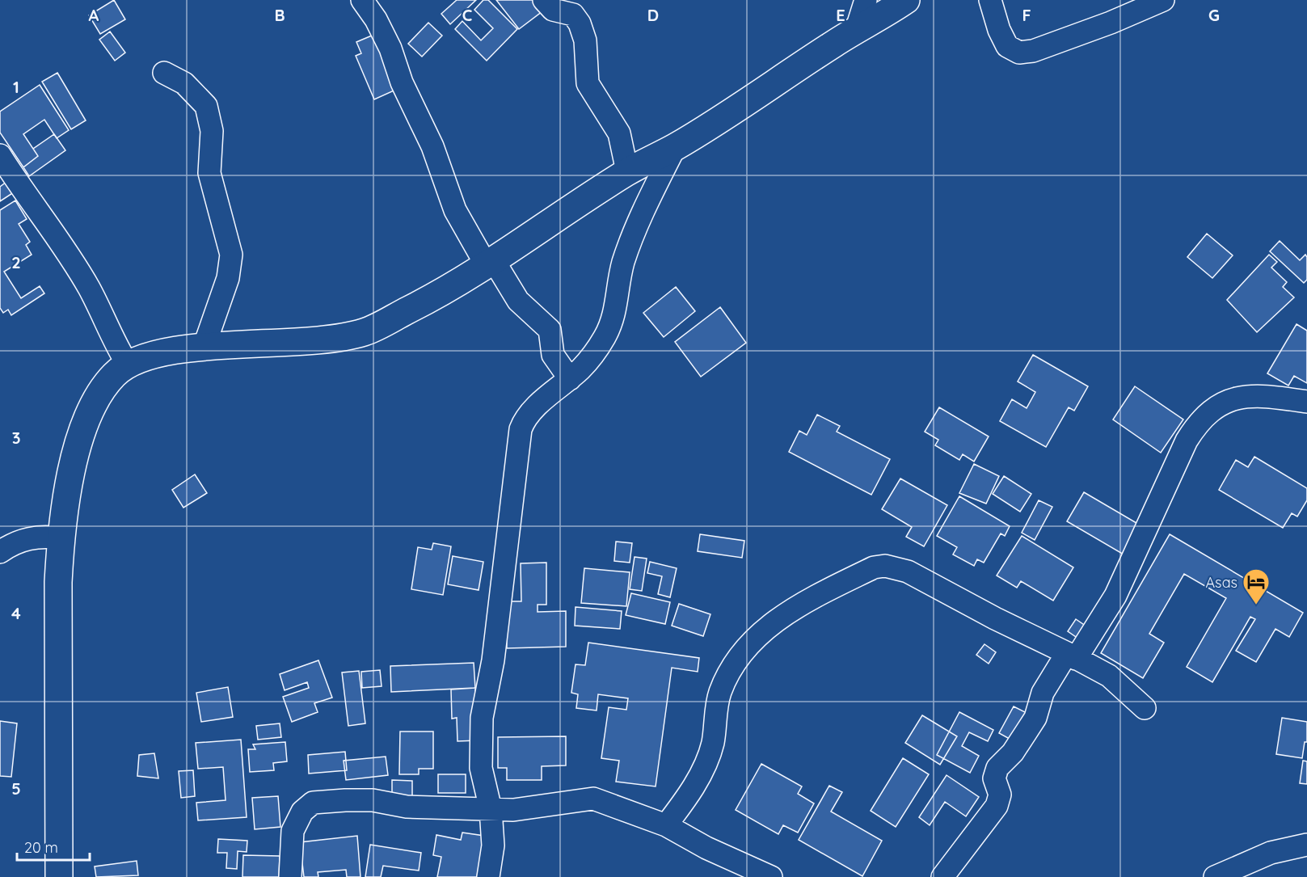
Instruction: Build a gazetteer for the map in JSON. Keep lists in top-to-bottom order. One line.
{"places":{"hotel":["Asas"]},"scale_bar":"20 m","grid":{"columns":["A","B","C","D","E","F","G"],"rows":["1","2","3","4","5"]}}
